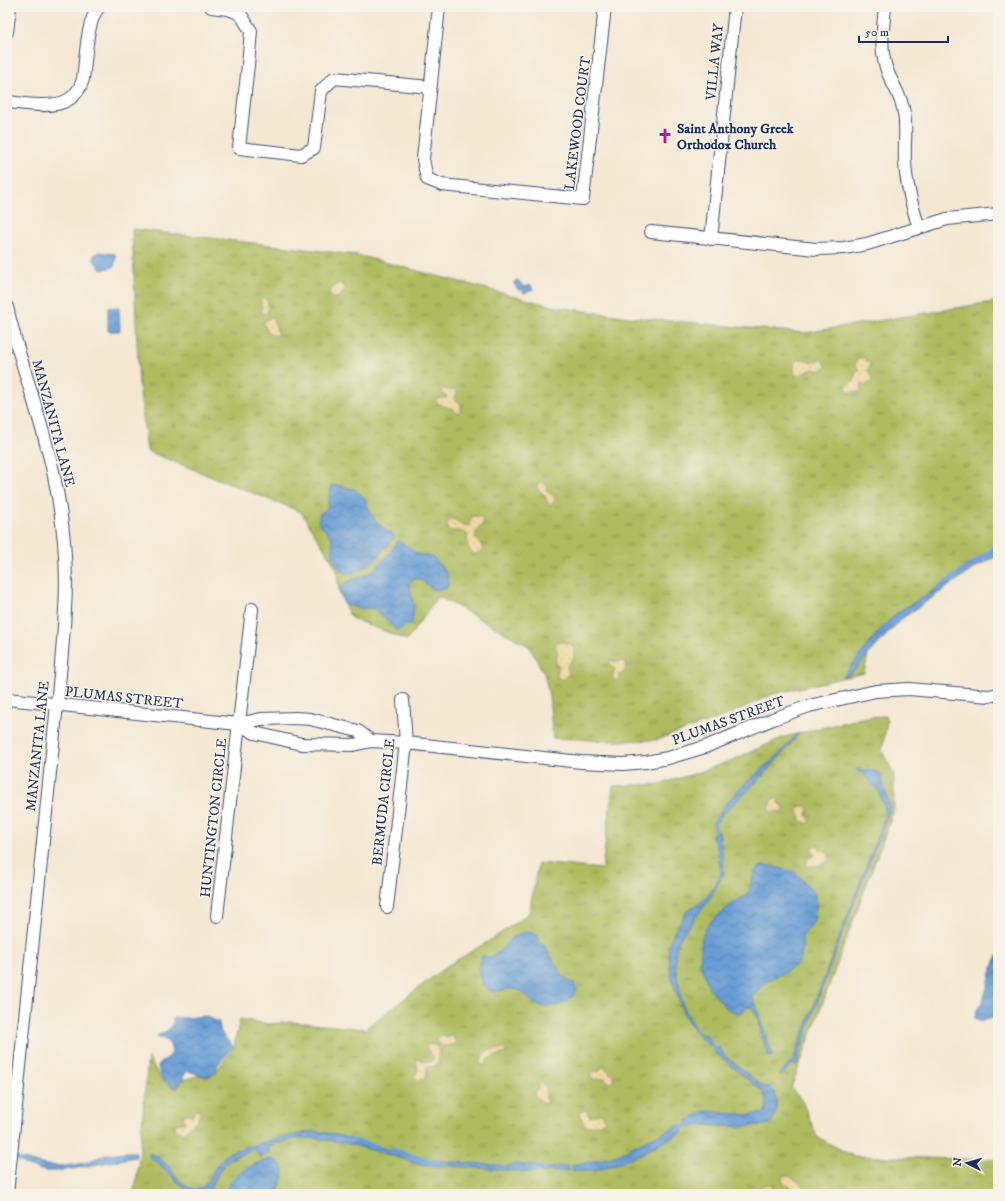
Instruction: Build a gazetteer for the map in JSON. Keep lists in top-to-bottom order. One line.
{"streets":{"street":["VILLA WAY","LAKEWOOD COURT","MANZANITA LANE","PLUMAS STREET","BERMUDA CIRCLE","HUNTINGTON CIRCLE"]},"crossings":[["MANZANITA LANE","PLUMAS STREET"],["PLUMAS STREET","BERMUDA CIRCLE"],["PLUMAS STREET","HUNTINGTON CIRCLE"]],"places":{"church":["Saint Anthony Greek Orthodox Church"]},"scale_bar":"50 m","north":"left"}
